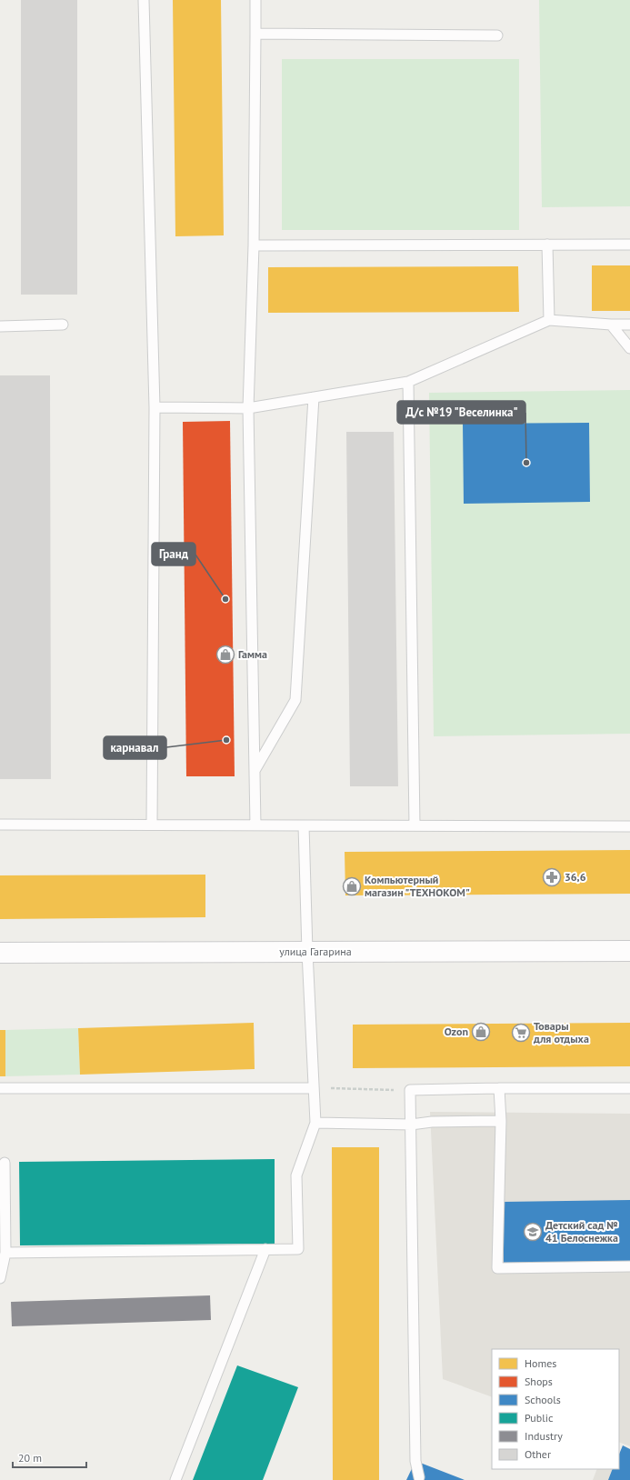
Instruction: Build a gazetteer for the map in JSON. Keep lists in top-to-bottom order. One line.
{"streets":{"street":["улица Гагарина"]},"places":{"other":["Д/с №19 \"Веселинка\"","Гранд","карнавал"],"shop":["Гамма","Компьютерный магазин \"ТЕХНОКОМ\"","Ozon"],"pharmacy":["36,6"],"supermarket":["Товары для отдыха"],"school or university":["Детский сад № 41 Белоснежка"]},"legend":["Homes","Shops","Schools","Public","Industry","Other"],"scale_bar":"20 m"}
